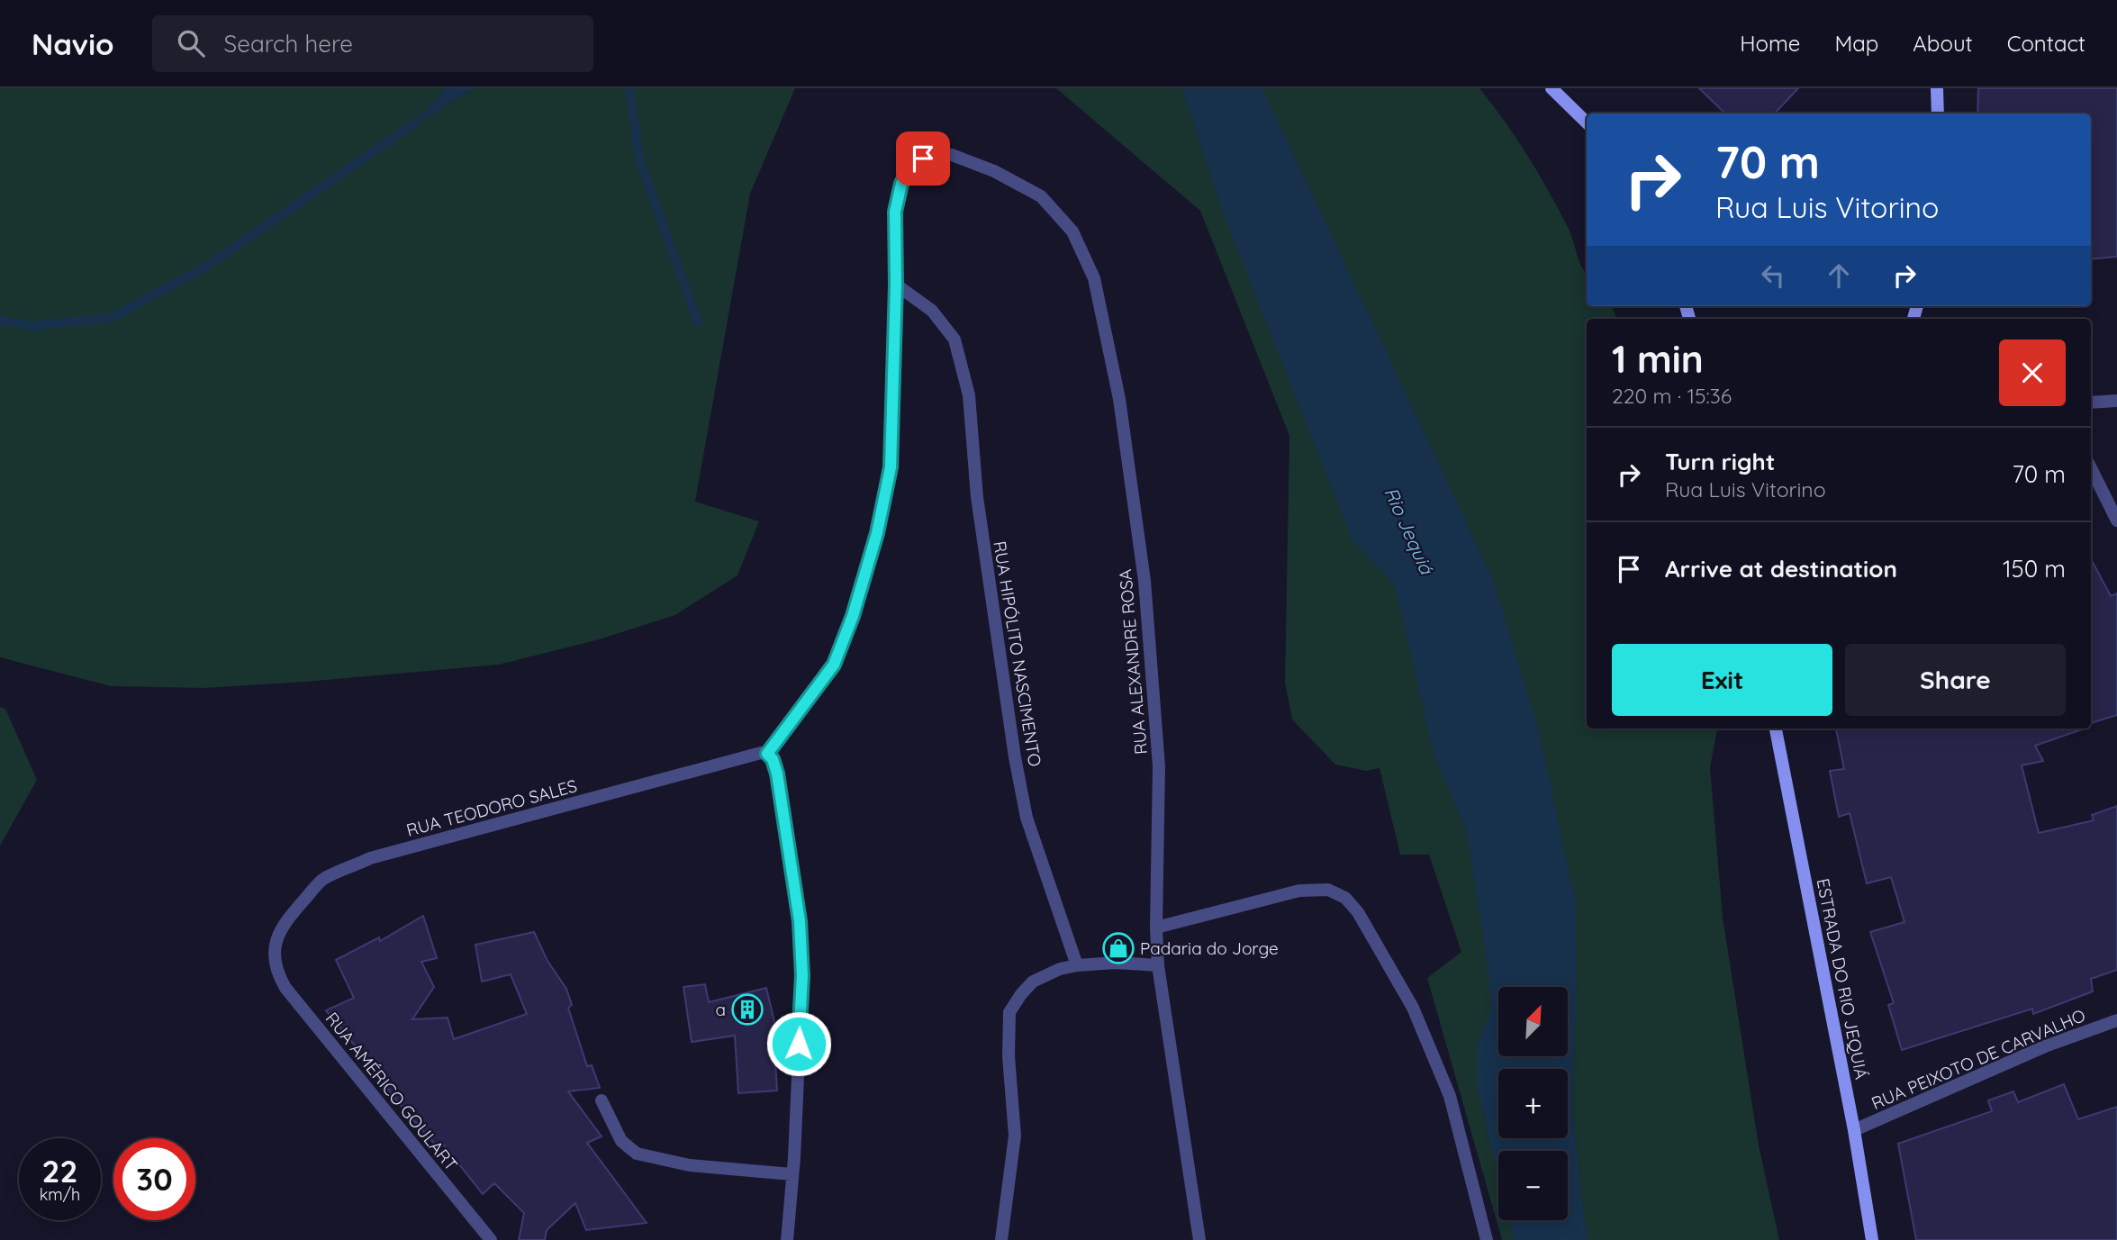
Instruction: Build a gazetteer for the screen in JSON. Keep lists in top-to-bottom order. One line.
{"streets":{"main road":["ESTRADA DO RIO JEQUIÁ"],"street":["RUA HIPÓLITO NASCIMENTO","RUA ALEXANDRE ROSA","RUA TEODORO SALES","RUA PEIXOTO DE CARVALHO","RUA AMÉRICO GOULART"]},"crossings":[["RUA HIPÓLITO NASCIMENTO","RUA ALEXANDRE ROSA"],["RUA TEODORO SALES","RUA AMÉRICO GOULART"],["ESTRADA DO RIO JEQUIÁ","RUA PEIXOTO DE CARVALHO"]],"water":["Rio Jequiá"],"places":{"shop":["Padaria do Jorge"],"building":["a"]},"north":"top right","page":{"header":"Navio","search":"Search here","nav":["Home","Map","About","Contact"],"turn":["70 m","Rua Luis Vitorino"],"heading":["1 min","220 m · 15:36"],"list":[{"name":"Turn right","note":"Rua Luis Vitorino","value":"70 m"},{"name":"Arrive at destination","value":"150 m"}],"buttons":["Exit","Share"],"map_buttons":["+","−"],"speed":"22 km/h","limit":"30"}}
